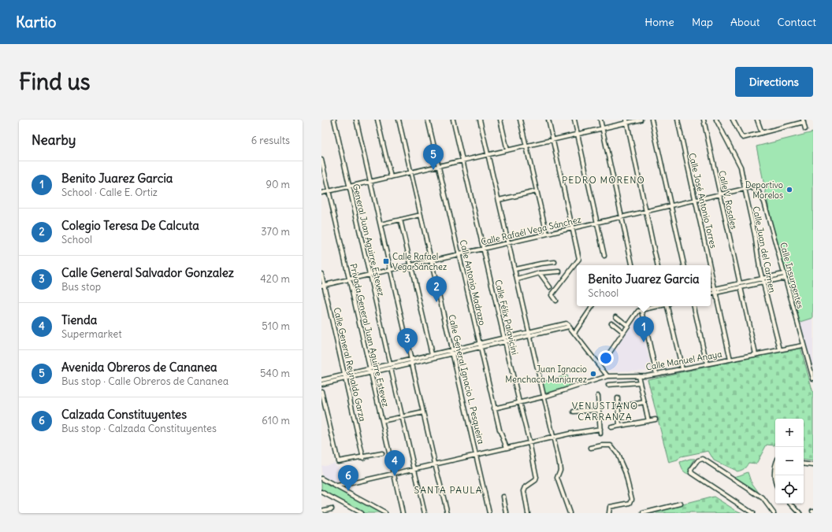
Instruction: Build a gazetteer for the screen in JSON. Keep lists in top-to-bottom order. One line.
{"streets":{"street":["Calle V. Rosales","Calle José Antonio Torres","Calle Rafaél Vega Sánchez","General Juan Aguirre Estevez","Calle Juan del Carmen","Calle Insurgentes","Calle Antonio Madrazo","Calle Félix Palavicini","Privada General Juan Aguirre Estevez","Calle Manuel Anaya","Calle General Reynaldo Garza","Calle General Ignacio L. Pesqueira"]},"crossings":[["Calle V. Rosales","Calle Rafaél Vega Sánchez"],["Calle José Antonio Torres","Calle Rafaél Vega Sánchez"],["Calle José Antonio Torres","Calle Manuel Anaya"],["Calle Rafaél Vega Sánchez","General Juan Aguirre Estevez"],["Calle Rafaél Vega Sánchez","Calle Juan del Carmen"],["Calle Rafaél Vega Sánchez","Calle Insurgentes"],["Calle Rafaél Vega Sánchez","Calle Antonio Madrazo"],["Calle Rafaél Vega Sánchez","Calle Félix Palavicini"],["Calle Rafaél Vega Sánchez","Privada General Juan Aguirre Estevez"],["Calle Rafaél Vega Sánchez","Calle General Reynaldo Garza"],["Calle Rafaél Vega Sánchez","Calle General Ignacio L. Pesqueira"],["Calle Juan del Carmen","Calle Insurgentes"],["Calle Juan del Carmen","Calle Manuel Anaya"],["Calle Insurgentes","Calle Manuel Anaya"],["Calle Antonio Madrazo","Calle Manuel Anaya"],["Calle Félix Palavicini","Calle Manuel Anaya"]],"districts":["PEDRO MORENO","VENUSTIANO CARRANZA","SANTA PAULA"],"places":{"other":["Deportivo Morelos","Juan Ignacio Menchaca Manjarrez"],"transit":["Calle Rafael Vega Sánchez"]},"page":{"header":"Kartio","nav":["Home","Map","About","Contact"],"buttons":"Directions","title":"Find us","heading":["Nearby","6 results"],"pins":["5","2","1","3","4","6"],"list":[{"mark":"1","name":"Benito Juarez Garcia","note":"School · Calle E. Ortiz","value":"90 m"},{"mark":"2","name":"Colegio Teresa De Calcuta","note":"School","value":"370 m"},{"mark":"3","name":"Calle General Salvador Gonzalez","note":"Bus stop","value":"420 m"},{"mark":"4","name":"Tienda","note":"Supermarket","value":"510 m"},{"mark":"5","name":"Avenida Obreros de Cananea","note":"Bus stop · Calle Obreros de Cananea","value":"540 m"},{"mark":"6","name":"Calzada Constituyentes","note":"Bus stop · Calzada Constituyentes","value":"610 m"}],"popup":["Benito Juarez Garcia","School"],"map_buttons":["+","−"]}}
